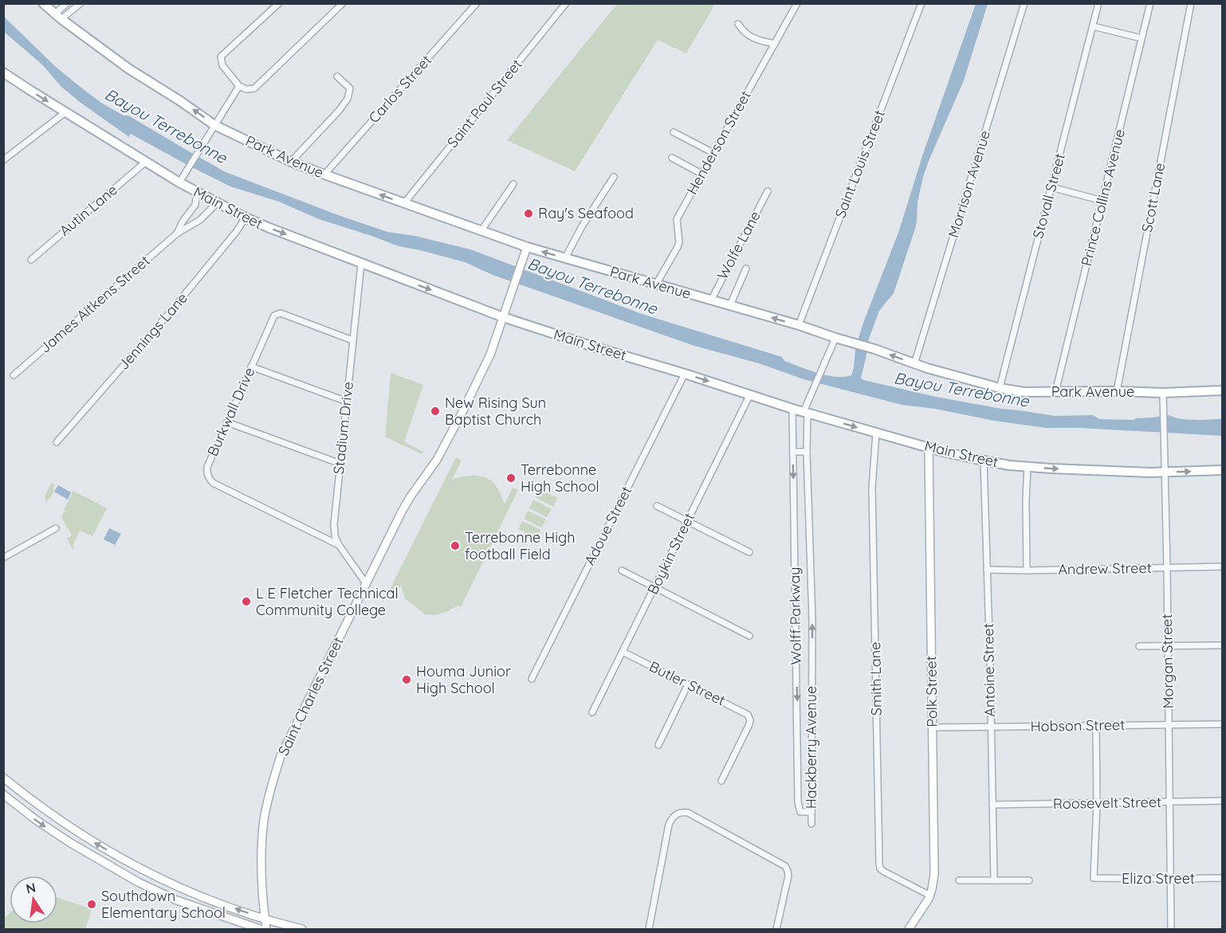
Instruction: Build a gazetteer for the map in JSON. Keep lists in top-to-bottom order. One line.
{"streets":{"main road":["Park Avenue","Main Street"],"street":["Carlos Street","Saint Paul Street","Henderson Street","Saint Louis Street","Morrison Avenue","Stovall Street","Prince Collins Avenue","Scott Lane","Autin Lane","Wolfe Lane","James Aitkens Street","Jennings Lane","Burkwall Drive","Stadium Drive","Adoue Street","Boykin Street","Andrew Street","Wolff Parkway","Morgan Street","Antoine Street","Smith Lane","Butler Street","Polk Street","Saint Charles Street","Hobson Street","Hackberry Avenue","Roosevelt Street","Eliza Street"]},"crossings":[["Carlos Street","Park Avenue"],["Saint Paul Street","Park Avenue"],["Henderson Street","Park Avenue"],["Park Avenue","Saint Louis Street"],["Park Avenue","Morrison Avenue"],["Park Avenue","Stovall Street"],["Park Avenue","Prince Collins Avenue"],["Park Avenue","Scott Lane"],["Park Avenue","Wolfe Lane"],["Park Avenue","Morgan Street"],["Park Avenue","Saint Charles Street"],["Park Avenue","Hackberry Avenue"],["Main Street","Autin Lane"],["Main Street","James Aitkens Street"],["Main Street","Jennings Lane"],["Main Street","Stadium Drive"],["Main Street","Adoue Street"],["Main Street","Boykin Street"],["Main Street","Wolff Parkway"],["Main Street","Morgan Street"],["Main Street","Antoine Street"],["Main Street","Smith Lane"],["Main Street","Polk Street"],["Main Street","Saint Charles Street"],["Main Street","Hackberry Avenue"],["Burkwall Drive","Stadium Drive"],["Stadium Drive","Saint Charles Street"],["Boykin Street","Butler Street"],["Andrew Street","Morgan Street"],["Andrew Street","Antoine Street"],["Wolff Parkway","Hackberry Avenue"],["Morgan Street","Hobson Street"],["Morgan Street","Roosevelt Street"],["Morgan Street","Eliza Street"],["Antoine Street","Hobson Street"],["Antoine Street","Roosevelt Street"],["Smith Lane","Polk Street"],["Polk Street","Hobson Street"],["Roosevelt Street","Eliza Street"]],"one_way":["Park Avenue","Main Street","Wolff Parkway","Hackberry Avenue"],"water":["Bayou Terrebonne"],"places":["Ray's Seafood","New Rising Sun Baptist Church","Terrebonne High School","Terrebonne High football Field","L E Fletcher Technical Community College","Houma Junior High School","Southdown Elementary School"],"north":"top"}
